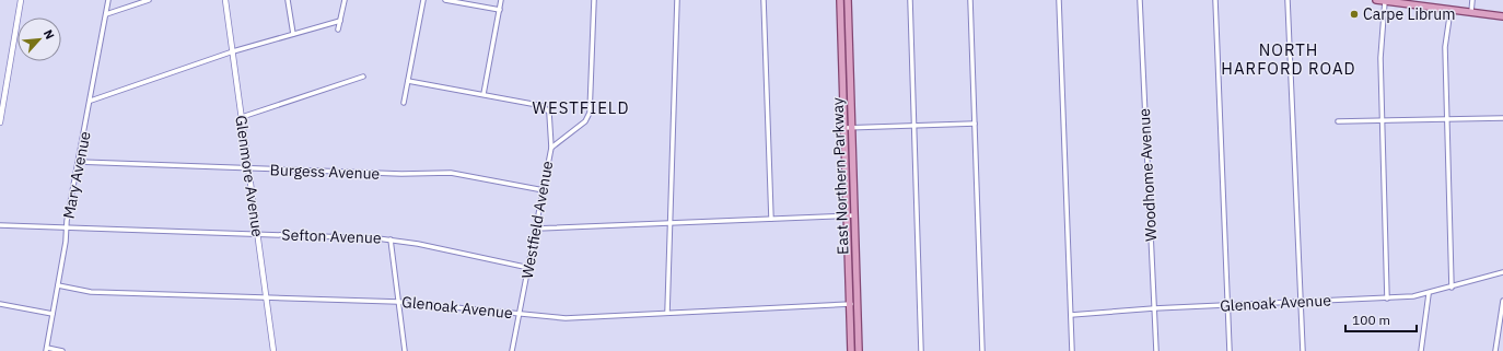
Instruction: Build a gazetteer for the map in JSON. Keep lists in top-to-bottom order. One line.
{"streets":{"main road":["East Northern Parkway"],"street":["Burgess Avenue","Mary Avenue","Woodhome Avenue","Glenmore Avenue","Westfield Avenue","Sefton Avenue","Glenoak Avenue"]},"crossings":[["Burgess Avenue","Mary Avenue"],["Burgess Avenue","Glenmore Avenue"],["Burgess Avenue","Westfield Avenue"],["Mary Avenue","Sefton Avenue"],["Mary Avenue","Glenoak Avenue"],["Woodhome Avenue","Glenoak Avenue"],["Glenmore Avenue","Sefton Avenue"],["Glenmore Avenue","Glenoak Avenue"],["East Northern Parkway","Glenoak Avenue"],["Westfield Avenue","Sefton Avenue"],["Westfield Avenue","Glenoak Avenue"]],"districts":["NORTH HARFORD ROAD","WESTFIELD"],"places":["Carpe Librum"],"scale_bar":"100 m","north":"top right"}
